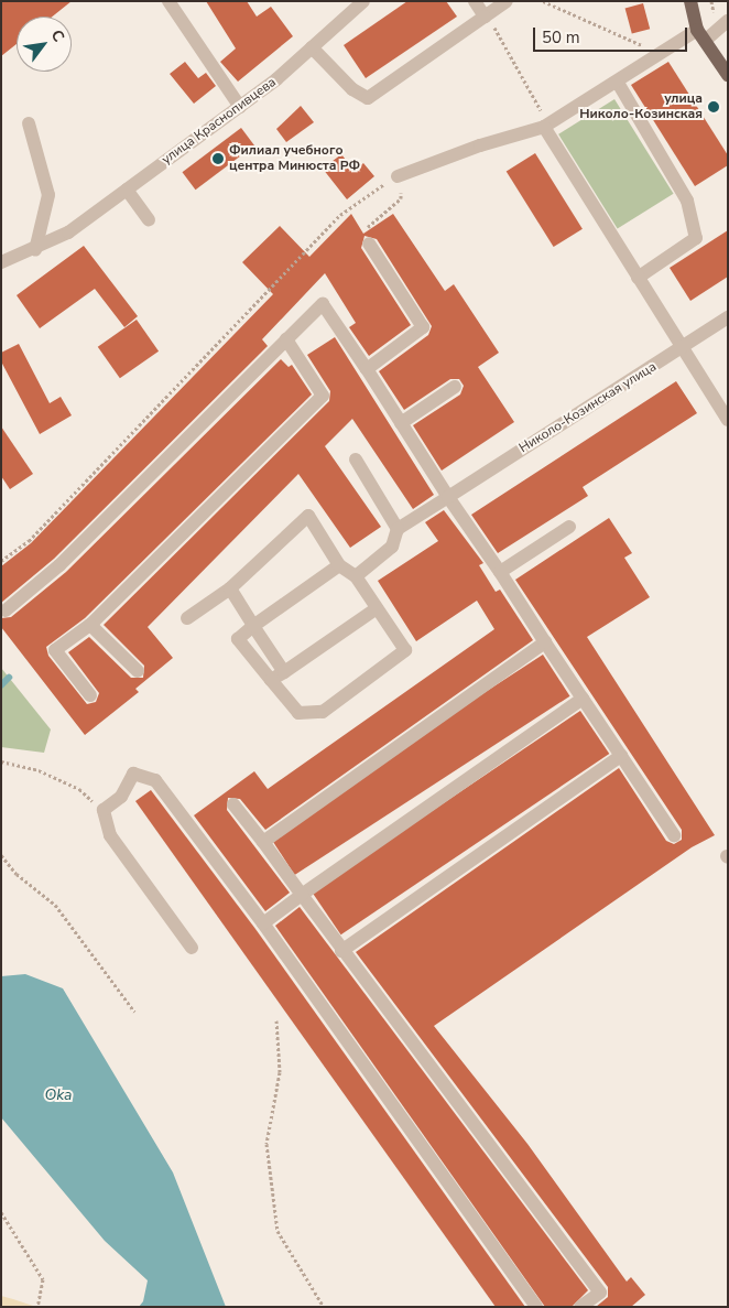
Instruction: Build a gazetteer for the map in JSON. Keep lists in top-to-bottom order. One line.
{"streets":{"street":["улица Краснопивцева","Николо-Козинская улица"]},"water":["Oka"],"places":["улица Николо-Козинская","Филиал учебного центра Минюста РФ"],"scale_bar":"50 m","north":"top right"}
